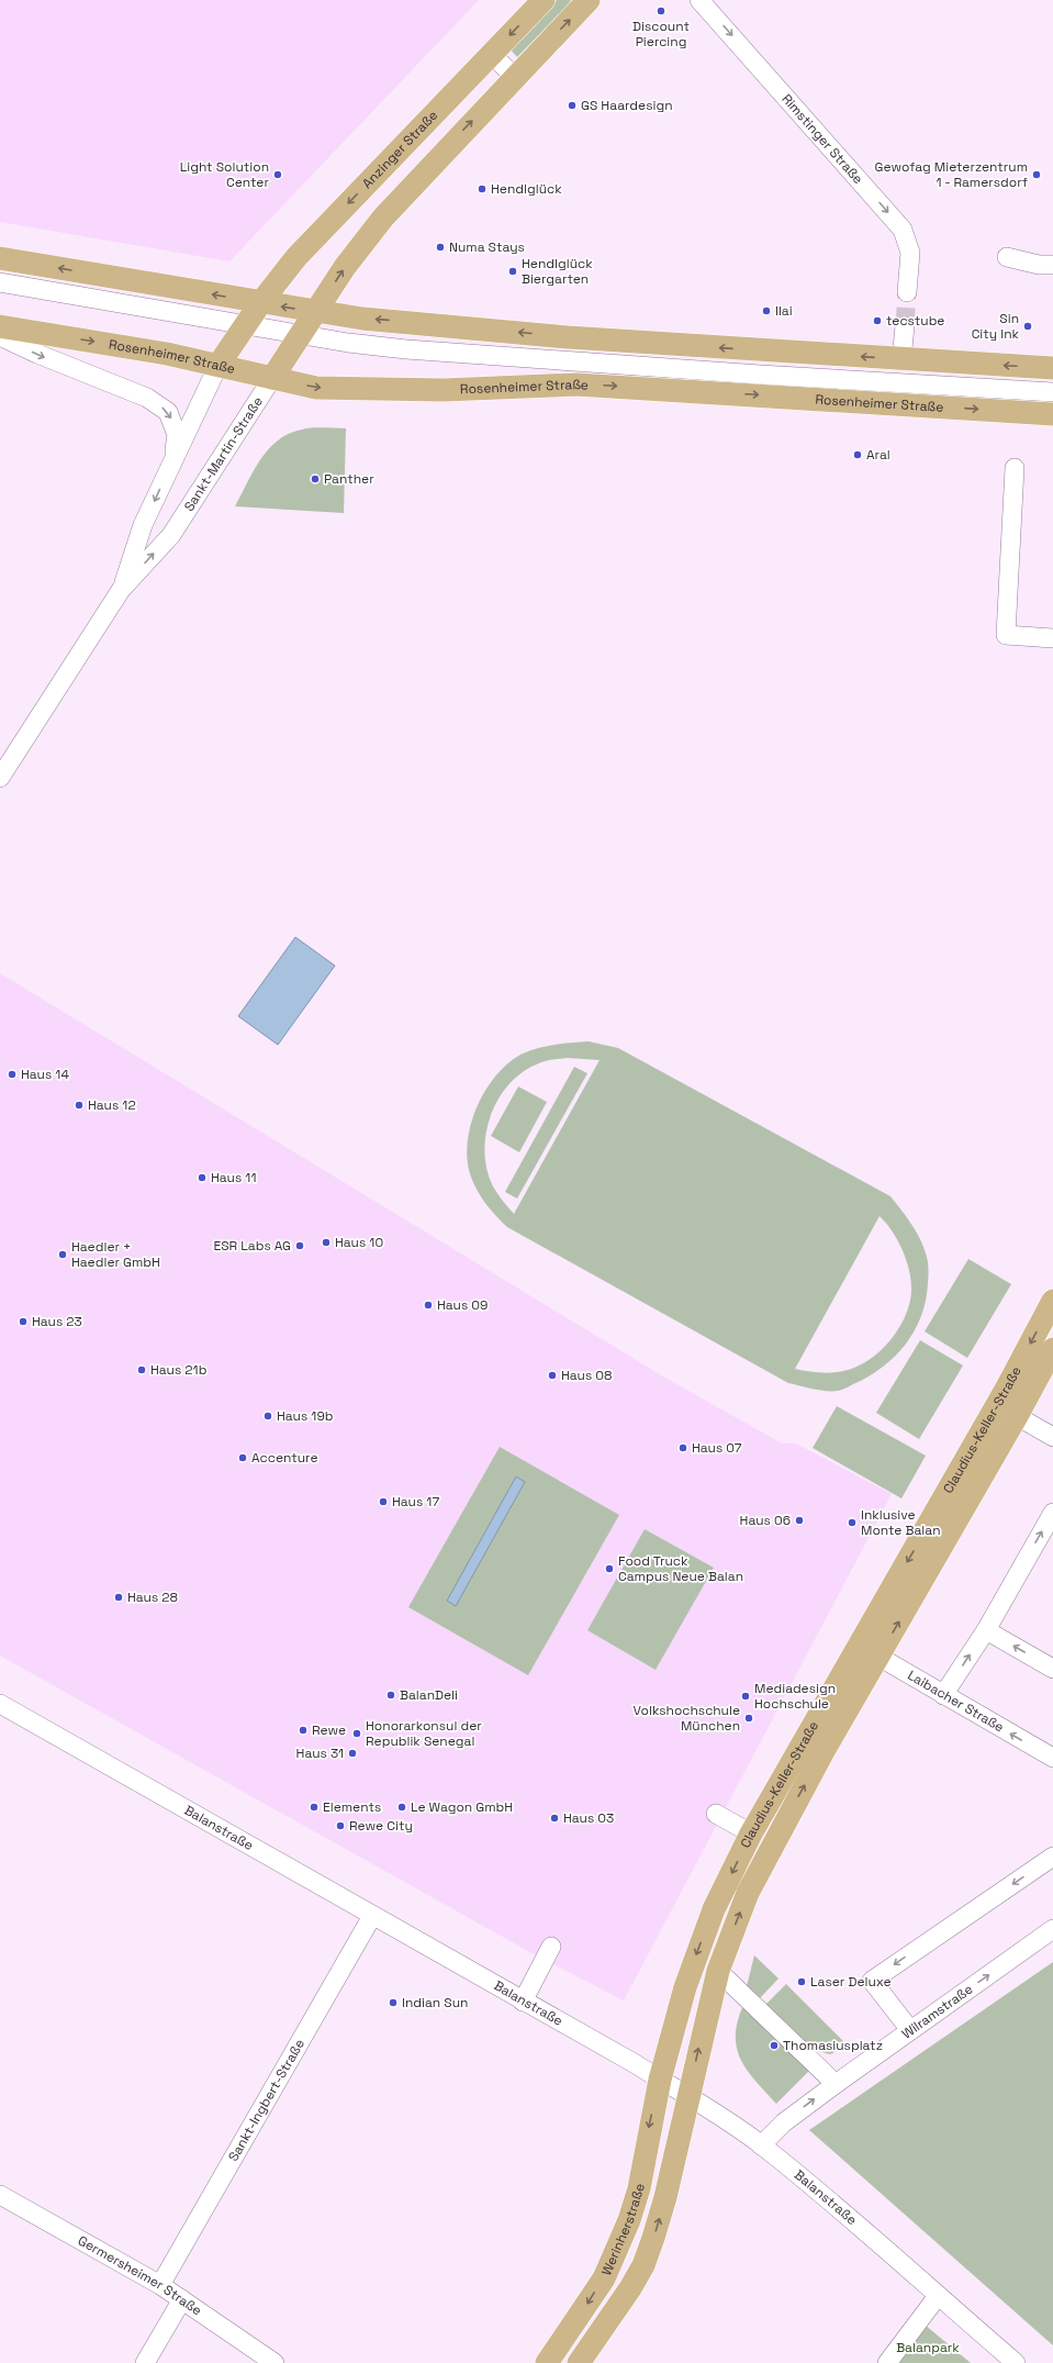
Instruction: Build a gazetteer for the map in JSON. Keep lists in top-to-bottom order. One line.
{"streets":{"main road":["Anzinger Straße","Rosenheimer Straße","Sankt-Martin-Straße","Claudius-Keller-Straße","Werinherstraße"],"street":["Rimstinger Straße","Laibacher Straße","Balanstraße","Wilramstraße","Sankt-Ingbert-Straße","Germersheimer Straße"]},"crossings":[["Anzinger Straße","Sankt-Martin-Straße"],["Rosenheimer Straße","Sankt-Martin-Straße"],["Claudius-Keller-Straße","Laibacher Straße"],["Claudius-Keller-Straße","Balanstraße"],["Claudius-Keller-Straße","Werinherstraße"],["Balanstraße","Wilramstraße"],["Balanstraße","Sankt-Ingbert-Straße"],["Balanstraße","Werinherstraße"],["Sankt-Ingbert-Straße","Germersheimer Straße"]],"one_way":["Rimstinger Straße","Wilramstraße"],"parks":["Balanpark"],"places":["Discount Piercing","GS Haardesign","Light Solution Center","Gewofag Mieterzentrum 1 - Ramersdorf","Hendlglück","Numa Stays","Hendlglück Biergarten","Ilai","tecstube","Sin City Ink","Aral","Panther","Haus 14","Haus 12","Haus 11","Haus 10","ESR Labs AG","Haedler + Haedler GmbH","Haus 09","Haus 23","Haus 21b","Haus 08","Haus 19b","Haus 07","Accenture","Haus 17","Haus 06","Inklusive Monte Balan","Food Truck Campus Neue Balan","Haus 28","BalanDeli","Mediadesign Hochschule","Volkshochschule München","Rewe","Honorarkonsul der Republik Senegal","Haus 31","Elements","Le Wagon GmbH","Haus 03","Rewe City","Laser Deluxe","Indian Sun","Thomasiusplatz"]}
